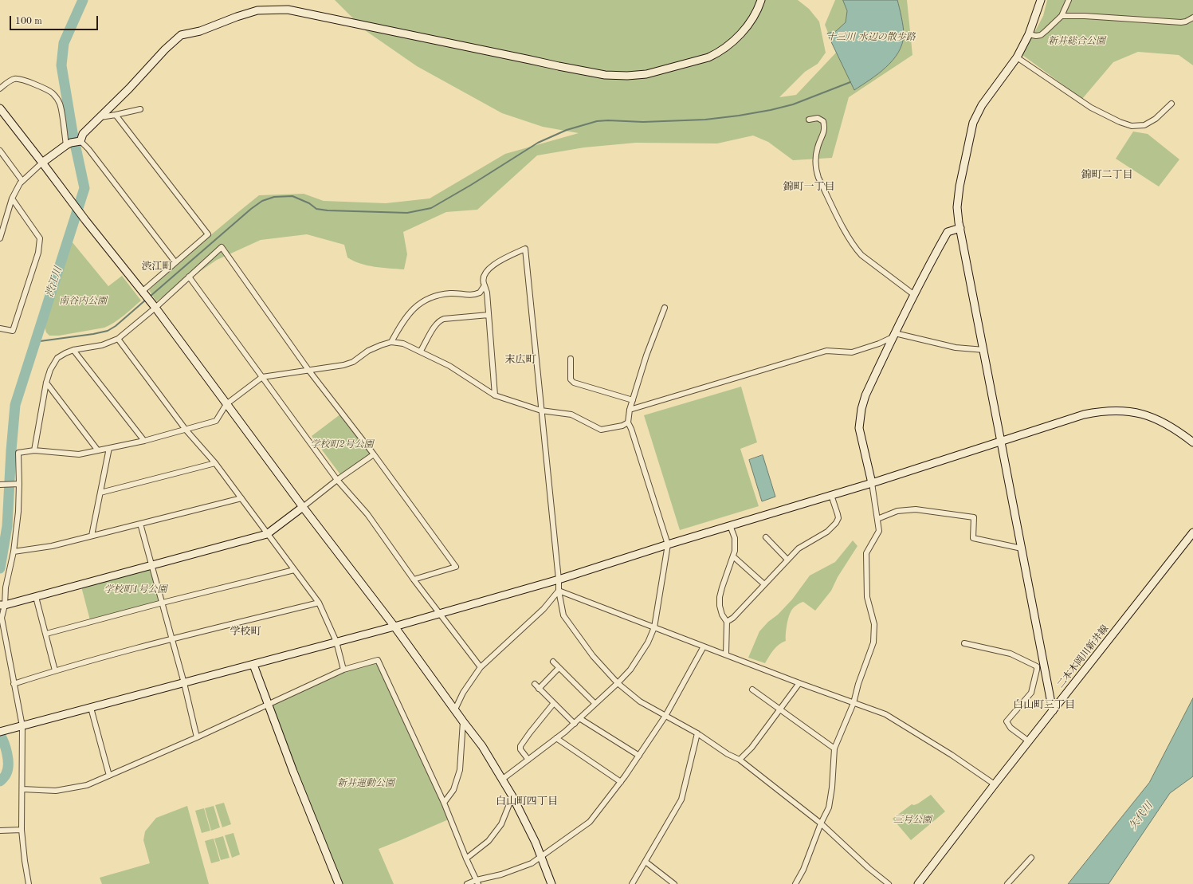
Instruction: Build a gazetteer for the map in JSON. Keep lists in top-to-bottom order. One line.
{"streets":{"street":["二本木岡川新井線"]},"districts":["錦町二丁目","錦町一丁目","渋江町","末広町","学校町","白山町三丁目","白山町四丁目"],"water":["渋江川","矢代川"],"parks":["十三川 水辺の散歩路","新井総合公園","南谷内公園","学校町2号公園","学校町1号公園","新井運動公園","三号公園"],"scale_bar":"100 m"}
